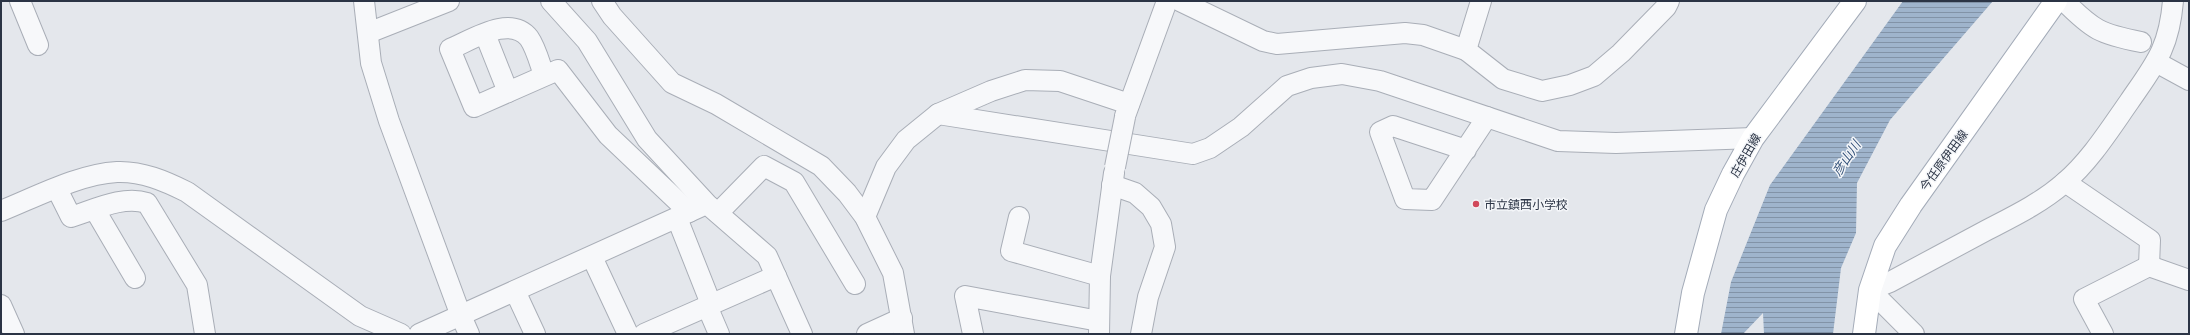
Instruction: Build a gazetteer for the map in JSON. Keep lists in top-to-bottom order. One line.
{"streets":{"main road":["庄伊田線","今任原伊田線"]},"water":["彦山川"],"places":["市立鎮西小学校"]}
